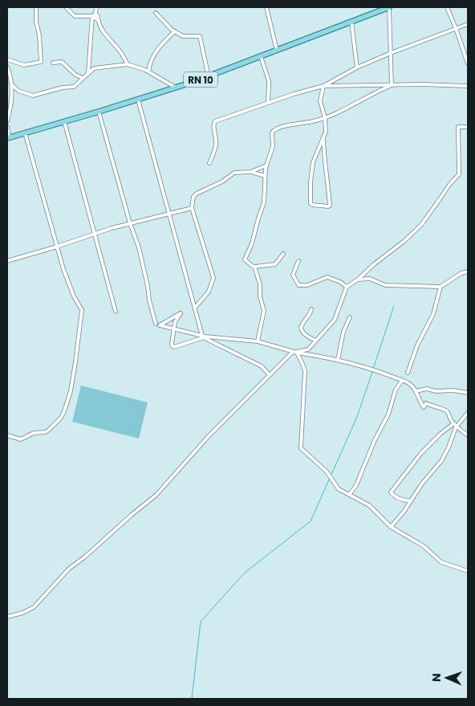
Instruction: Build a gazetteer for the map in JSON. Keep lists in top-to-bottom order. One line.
{"streets":{"main road":["RN 10"]},"north":"left"}
